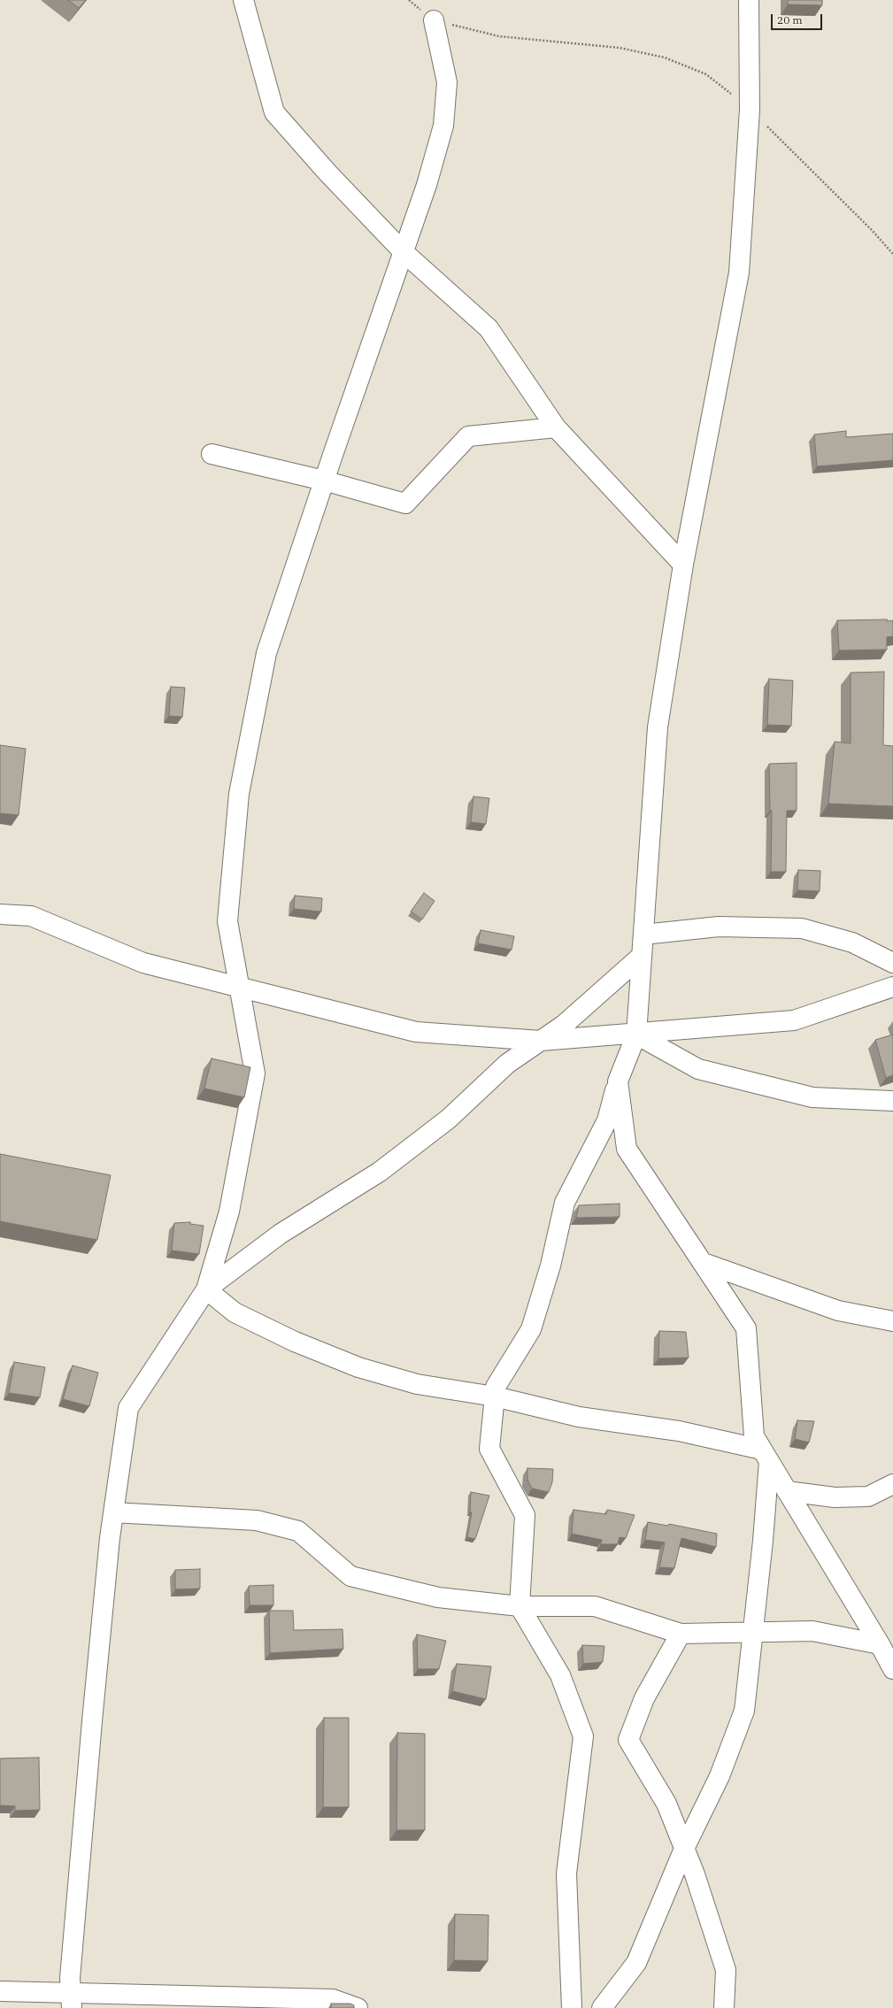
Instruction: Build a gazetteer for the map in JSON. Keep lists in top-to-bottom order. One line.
{"scale_bar":"20 m"}
